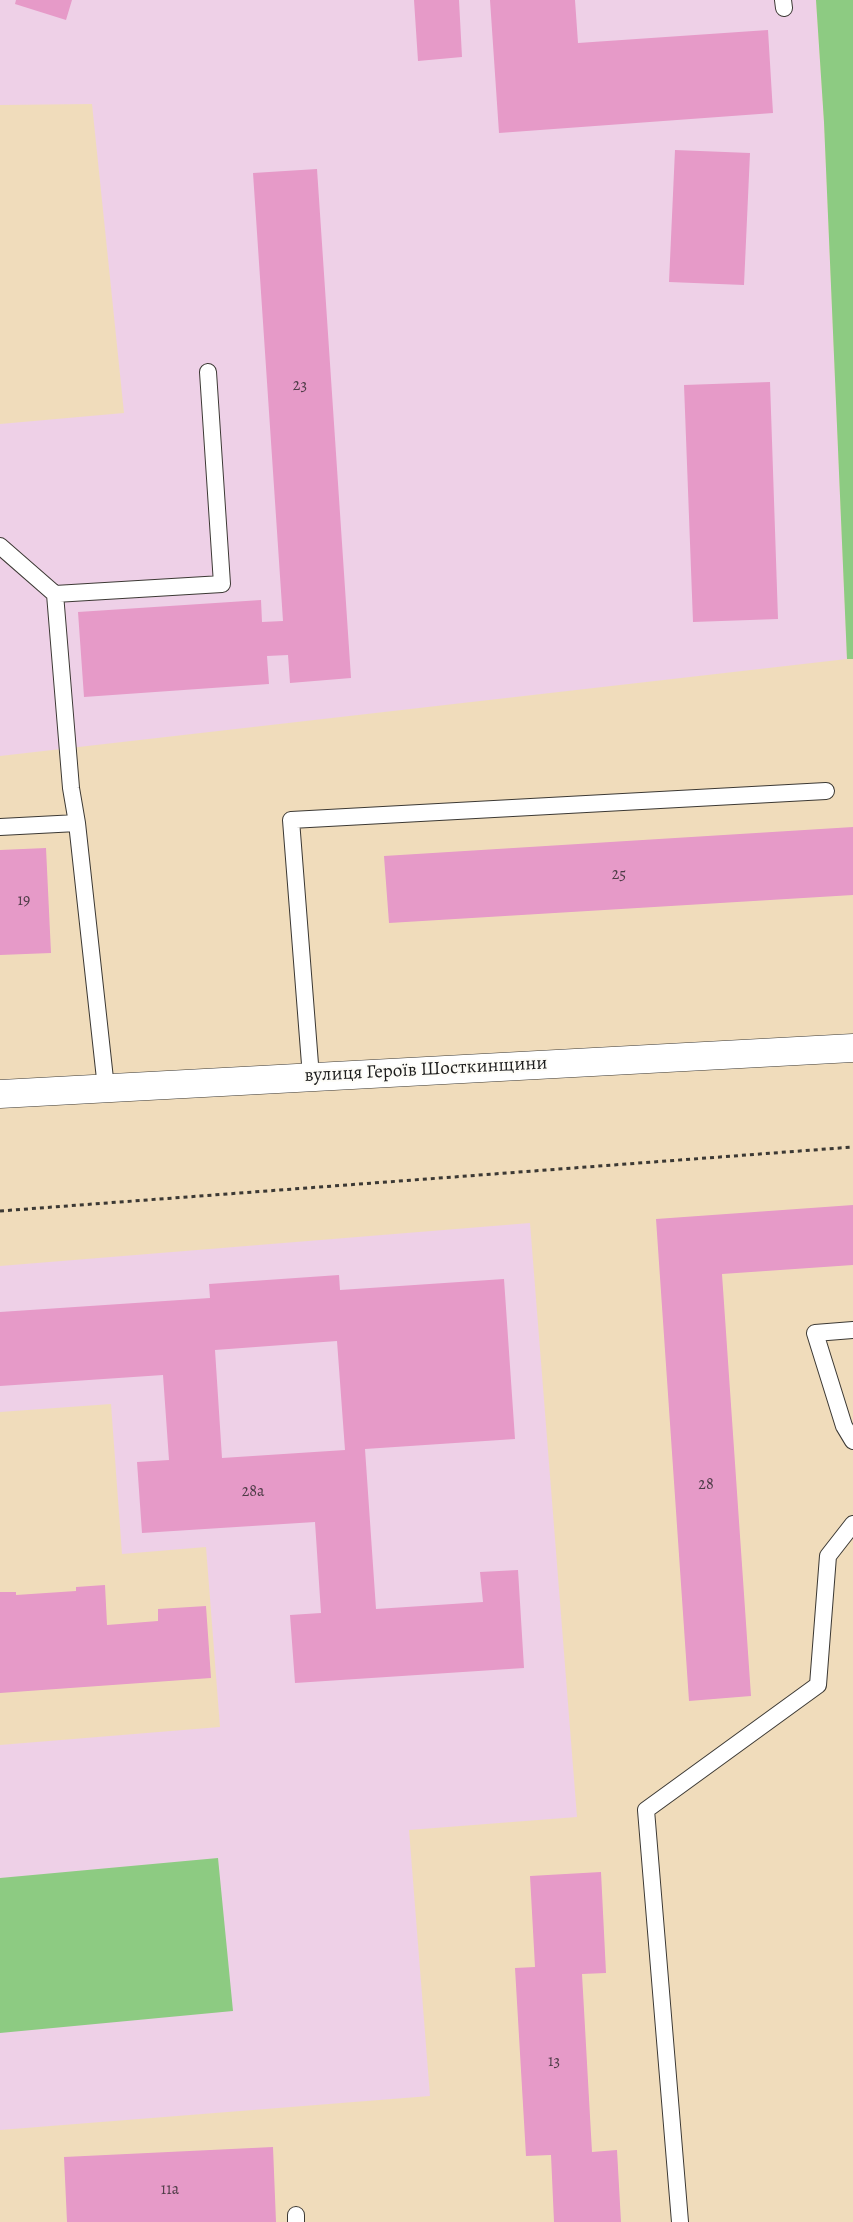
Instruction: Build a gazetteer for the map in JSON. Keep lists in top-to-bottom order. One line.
{"streets":{"street":["вулиця Героїв Шосткинщини"]},"house_numbers":["23","25","19","28","28а","13","11а"]}
